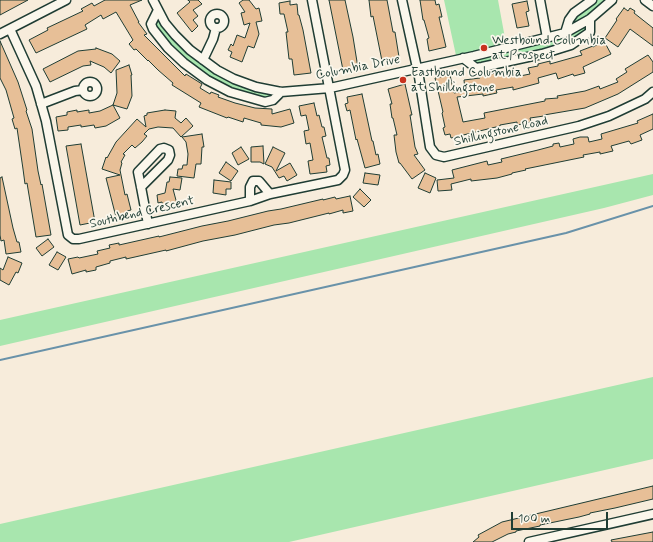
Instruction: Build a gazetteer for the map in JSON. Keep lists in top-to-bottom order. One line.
{"streets":{"street":["Columbia Drive","Shillingstone Road","Southbend Crescent"]},"crossings":[["Columbia Drive","Shillingstone Road"],["Columbia Drive","Southbend Crescent"]],"places":["Westbound Columbia at Prospect","Eastbound Columbia at Shillingstone"],"scale_bar":"100 m"}
